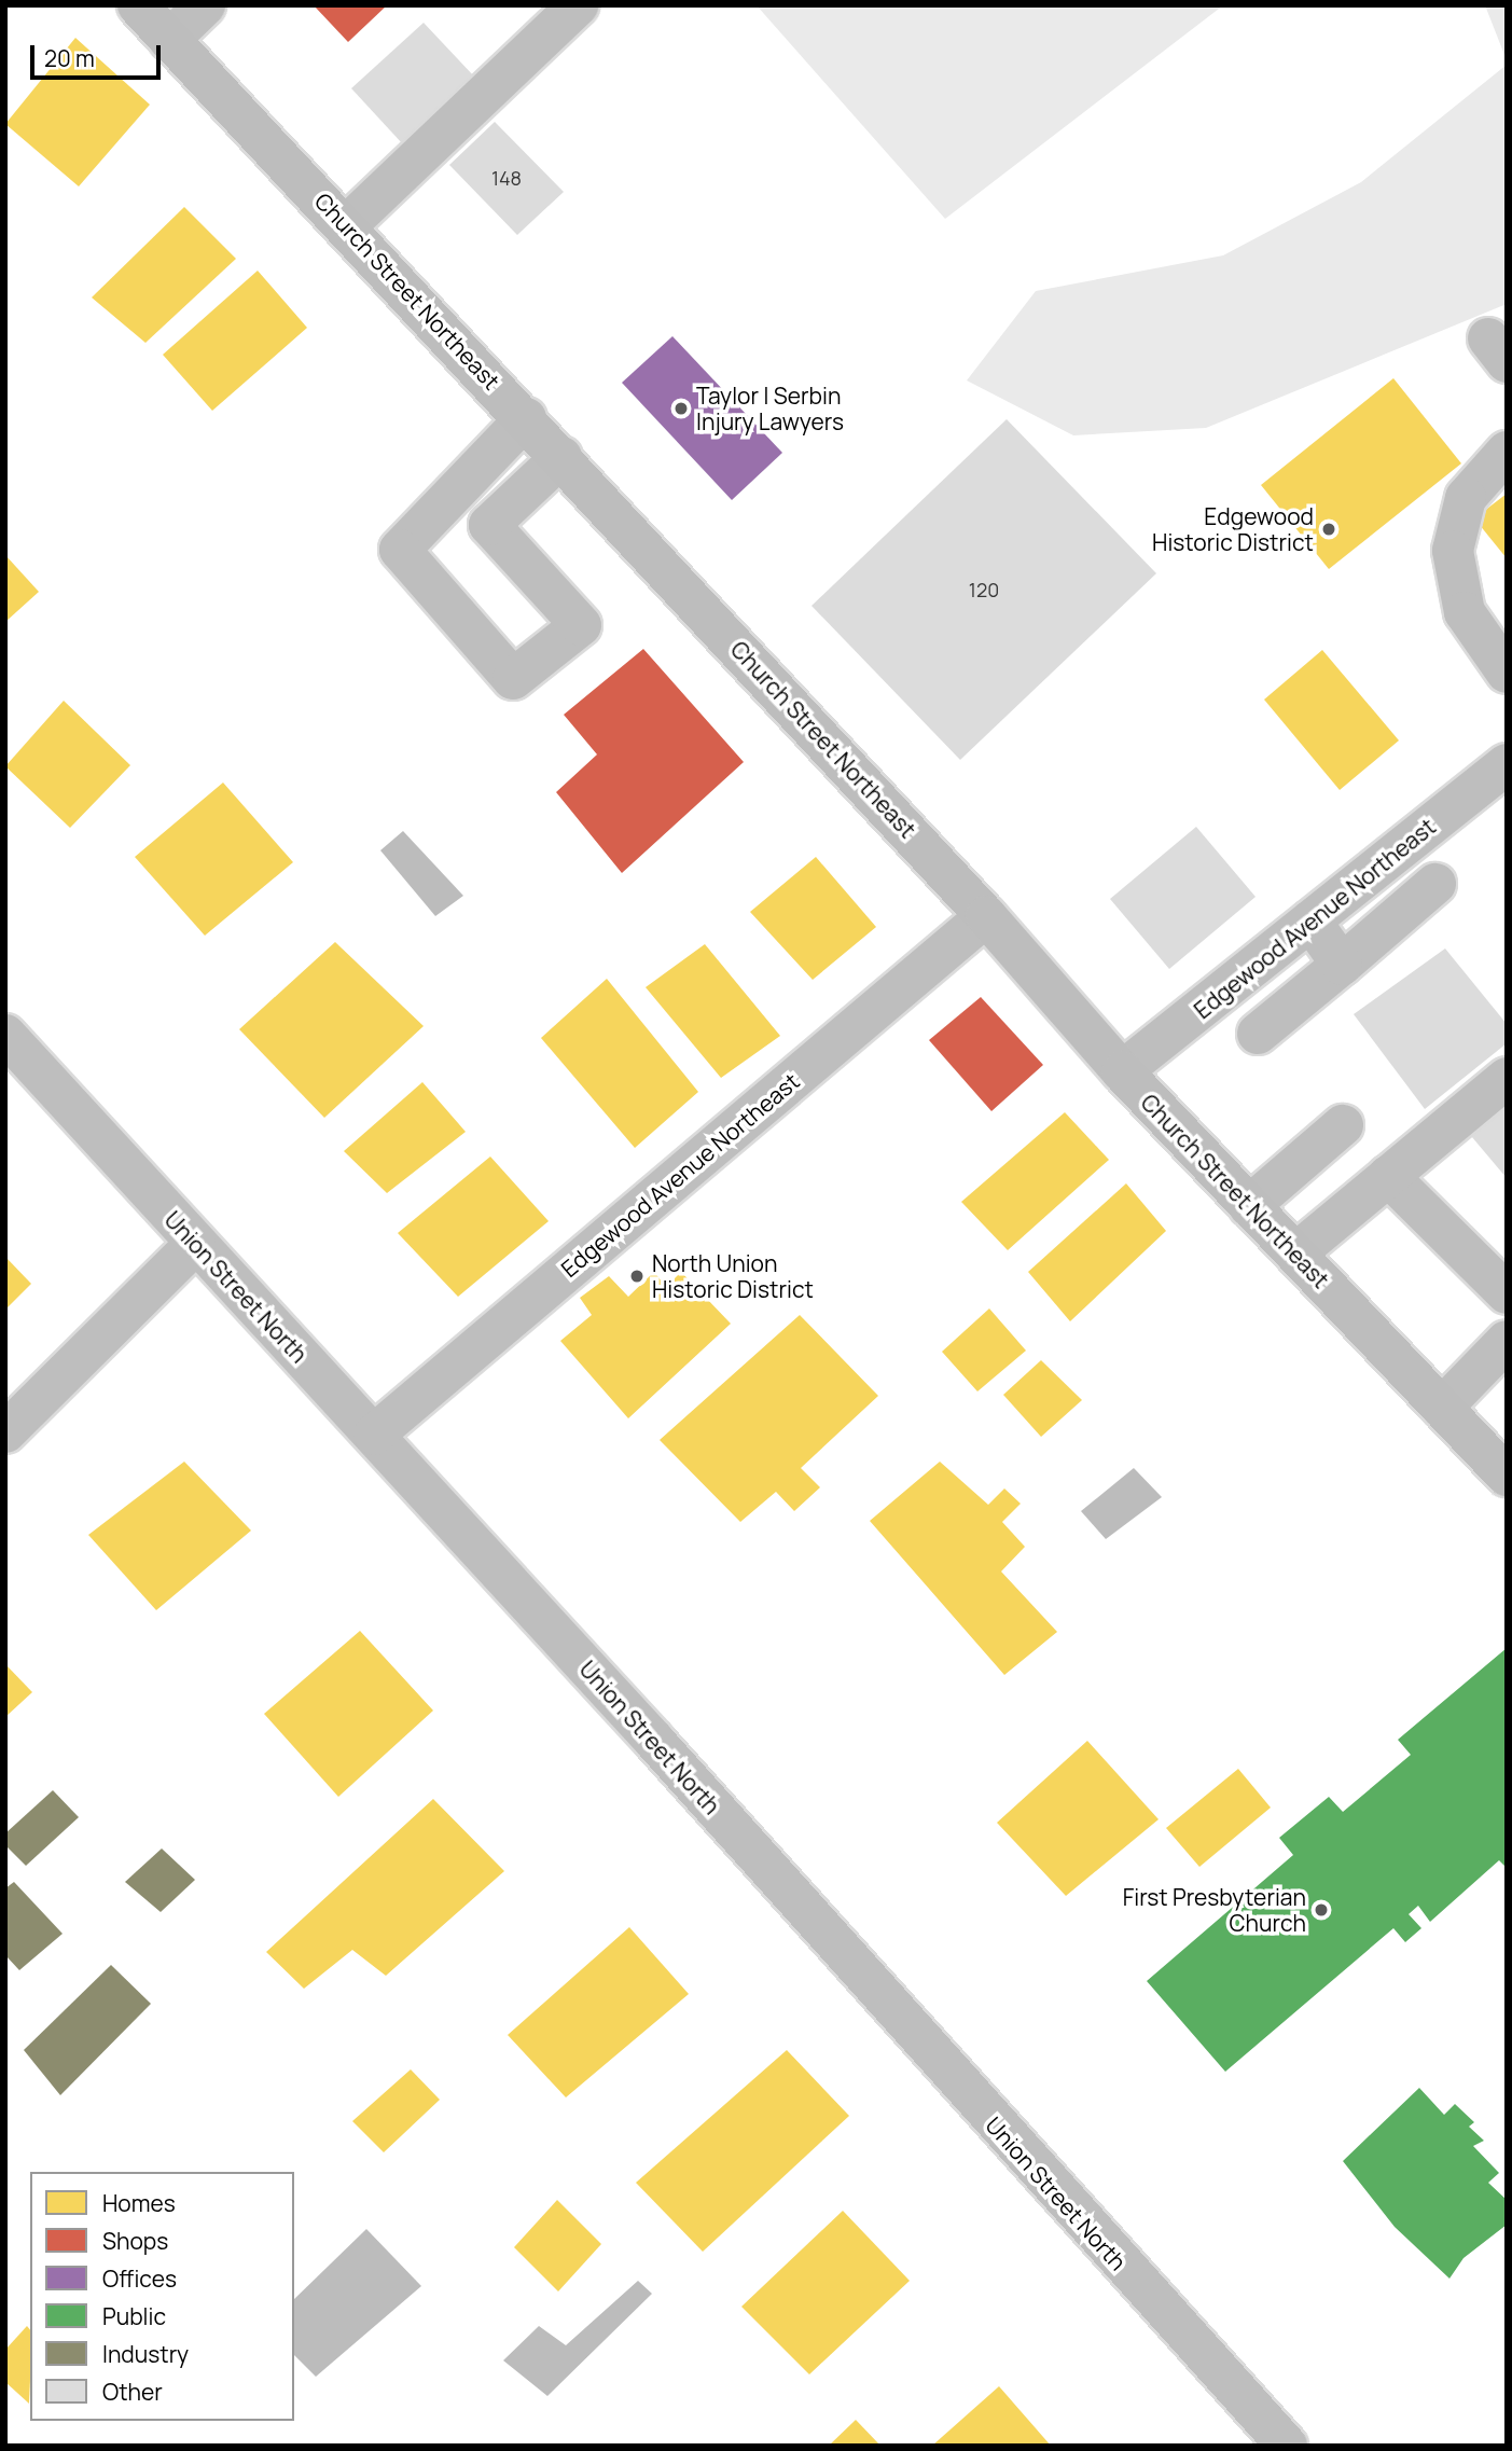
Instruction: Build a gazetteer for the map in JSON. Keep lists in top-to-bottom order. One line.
{"streets":{"main road":["Church Street Northeast"],"street":["Edgewood Avenue Northeast","Union Street North"]},"crossings":[["Church Street Northeast","Edgewood Avenue Northeast"],["Edgewood Avenue Northeast","Union Street North"]],"places":["Taylor | Serbin Injury Lawyers","Edgewood Historic District","North Union Historic District","First Presbyterian Church"],"house_numbers":["148","120"],"legend":["Homes","Shops","Offices","Public","Industry","Other"],"scale_bar":"20 m"}
